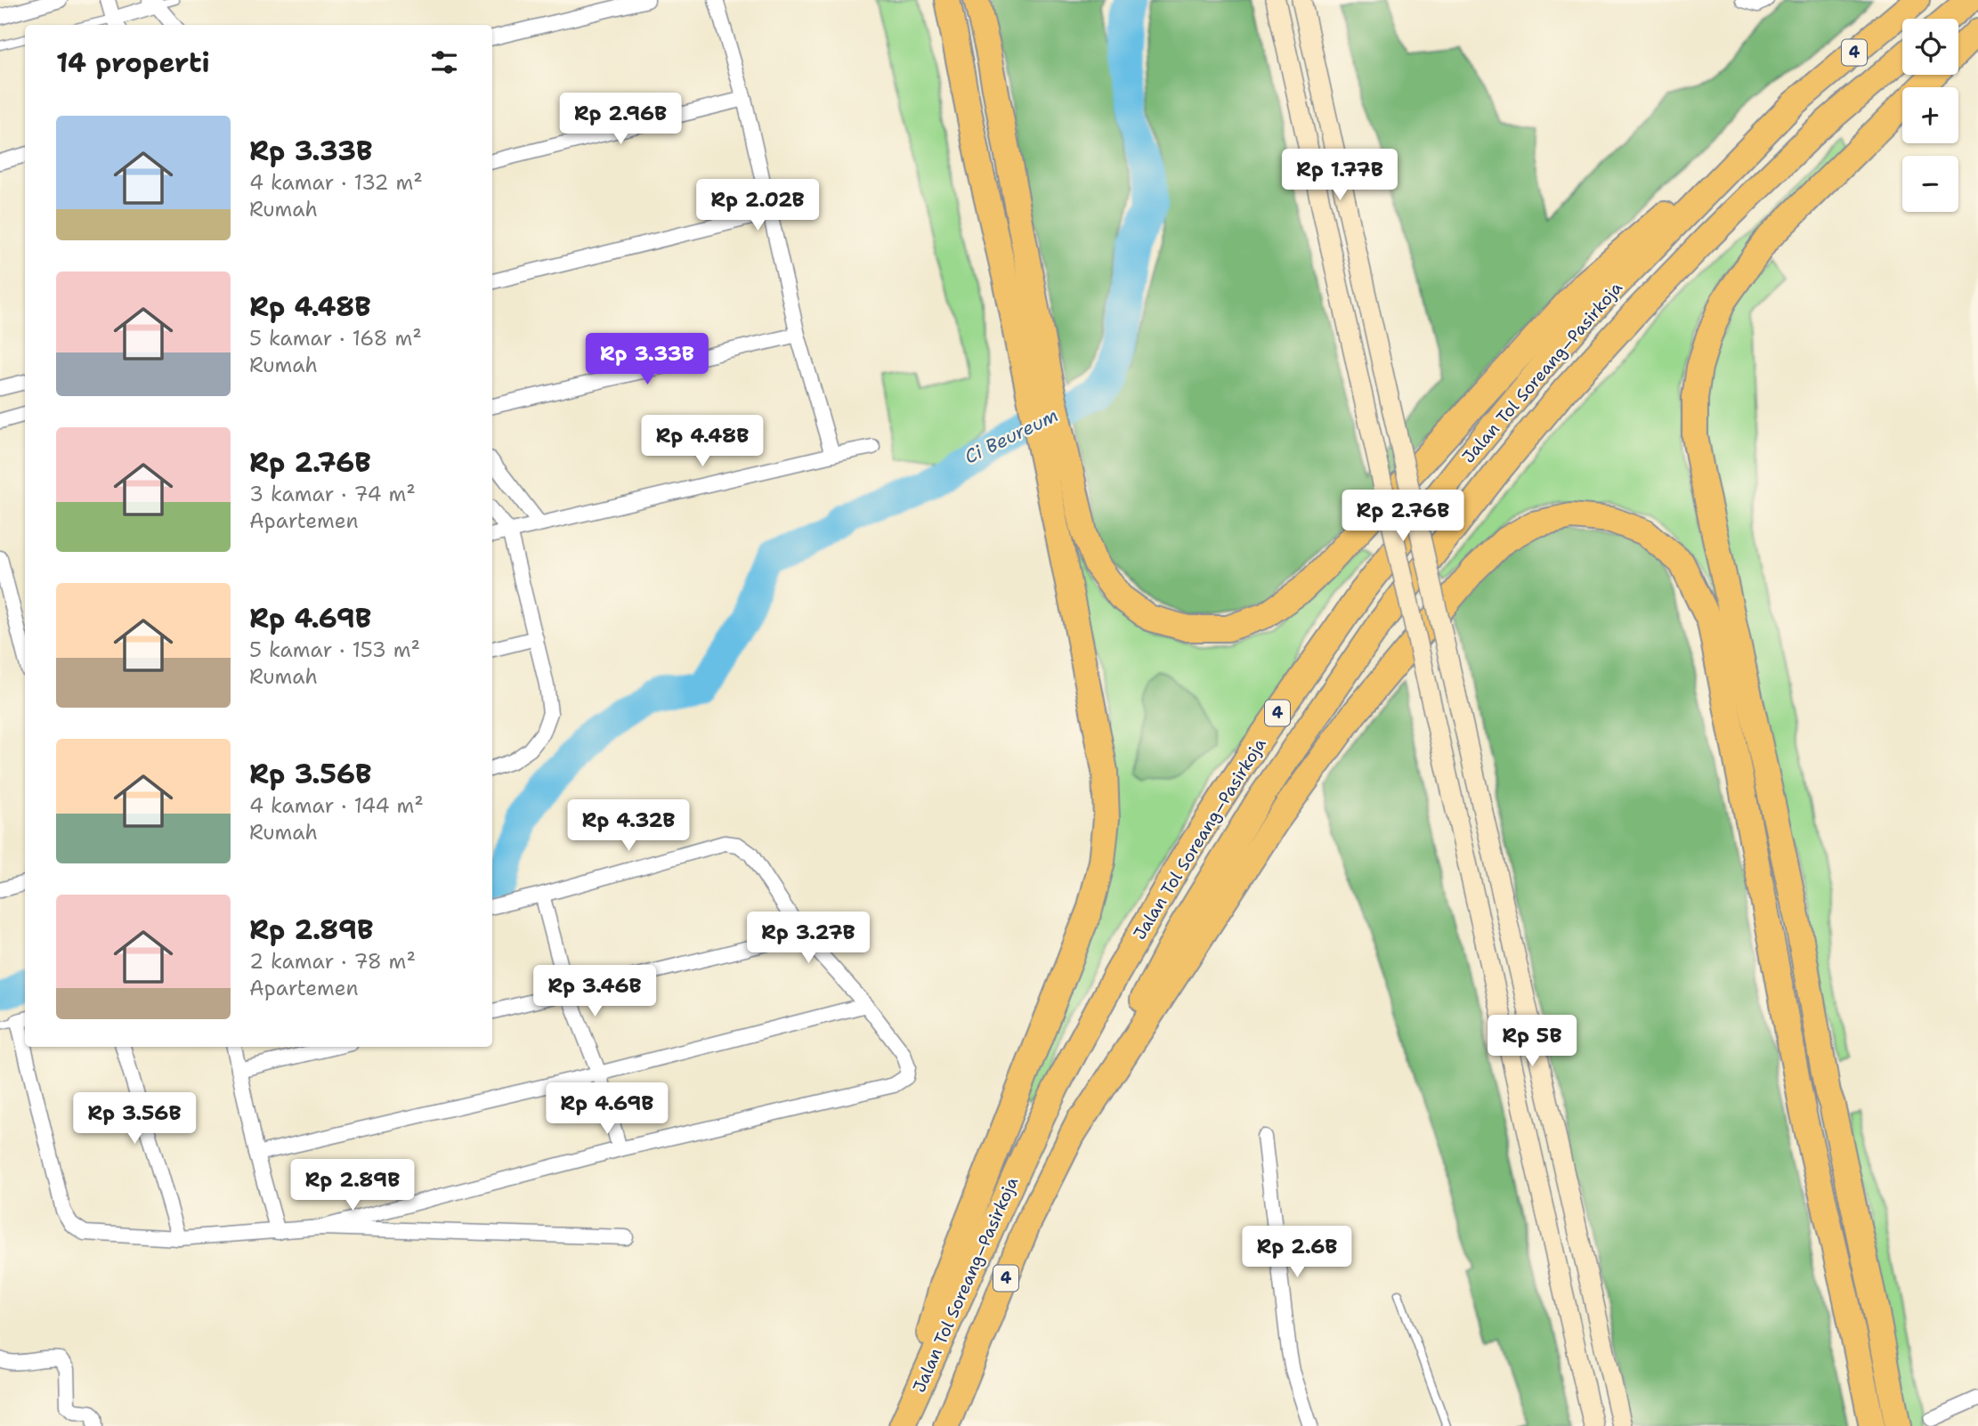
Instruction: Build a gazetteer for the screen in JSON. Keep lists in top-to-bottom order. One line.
{"streets":{"highway":["4","Jalan Tol Soreang–Pasirkoja"]},"water":["Ci Beureum"],"page":{"map_buttons":["+","−"],"heading":"14 properti","price":["Rp 2.96B","Rp 1.77B","Rp 2.02B","Rp 3.33B","Rp 4.48B","Rp 2.76B","Rp 4.32B","Rp 3.27B","Rp 3.46B","Rp 5B","Rp 4.69B","Rp 3.56B","Rp 2.89B","Rp 2.6B"],"list":[{"name":"Rp 3.33B","note":"4 kamar · 132 m² · Rumah"},{"name":"Rp 4.48B","note":"5 kamar · 168 m² · Rumah"},{"name":"Rp 2.76B","note":"3 kamar · 74 m² · Apartemen"},{"name":"Rp 4.69B","note":"5 kamar · 153 m² · Rumah"},{"name":"Rp 3.56B","note":"4 kamar · 144 m² · Rumah"},{"name":"Rp 2.89B","note":"2 kamar · 78 m² · Apartemen"}]}}
